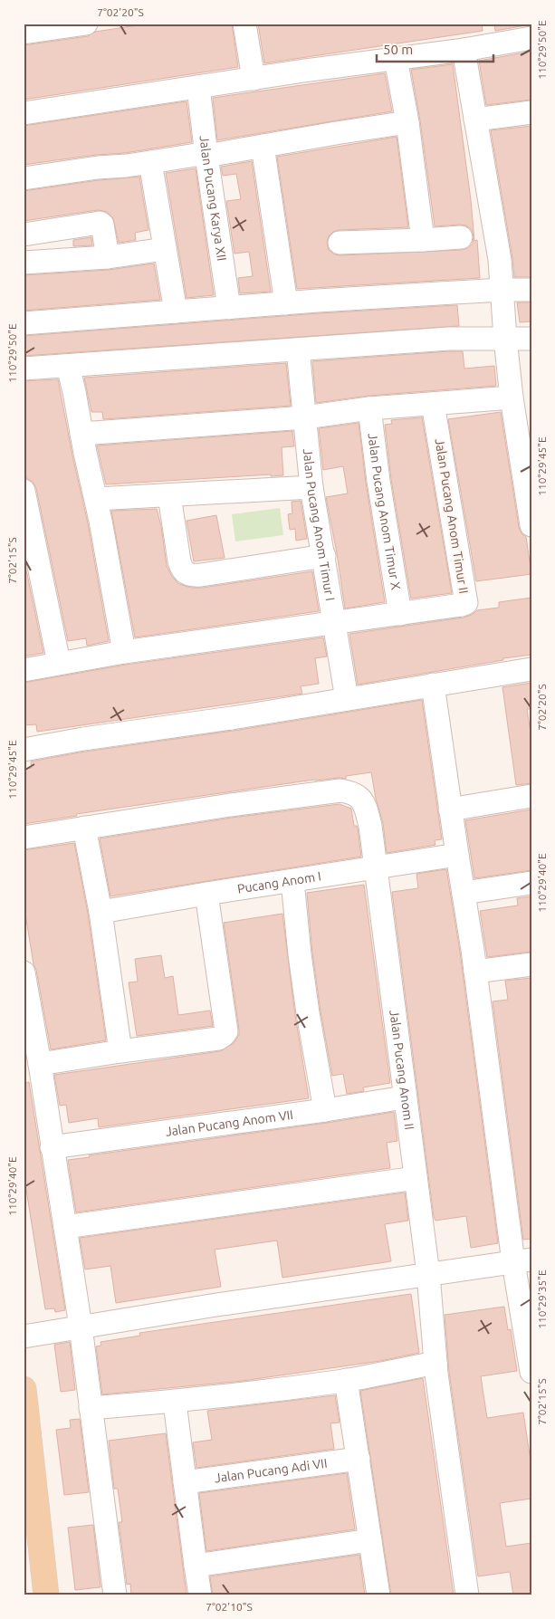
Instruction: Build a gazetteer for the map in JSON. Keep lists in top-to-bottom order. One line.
{"streets":{"street":["Jalan Pucang Karya XII","Jalan Pucang Anom Timur X","Jalan Pucang Anom Timur II","Jalan Pucang Anom Timur I","Pucang Anom I","Jalan Pucang Anom II","Jalan Pucang Anom VII","Jalan Pucang Adi VII"]},"crossings":[["Jalan Pucang Anom Timur X","Jalan Pucang Anom Timur II"],["Jalan Pucang Anom Timur II","Jalan Pucang Anom Timur I"],["Pucang Anom I","Jalan Pucang Anom II"],["Jalan Pucang Anom II","Jalan Pucang Anom VII"]],"scale_bar":"50 m","coordinates":["7°02'20\"S","110°29'50\"E","110°29'45\"E","7°02'15\"S","110°29'40\"E","110°29'35\"E","7°02'10\"S"]}
